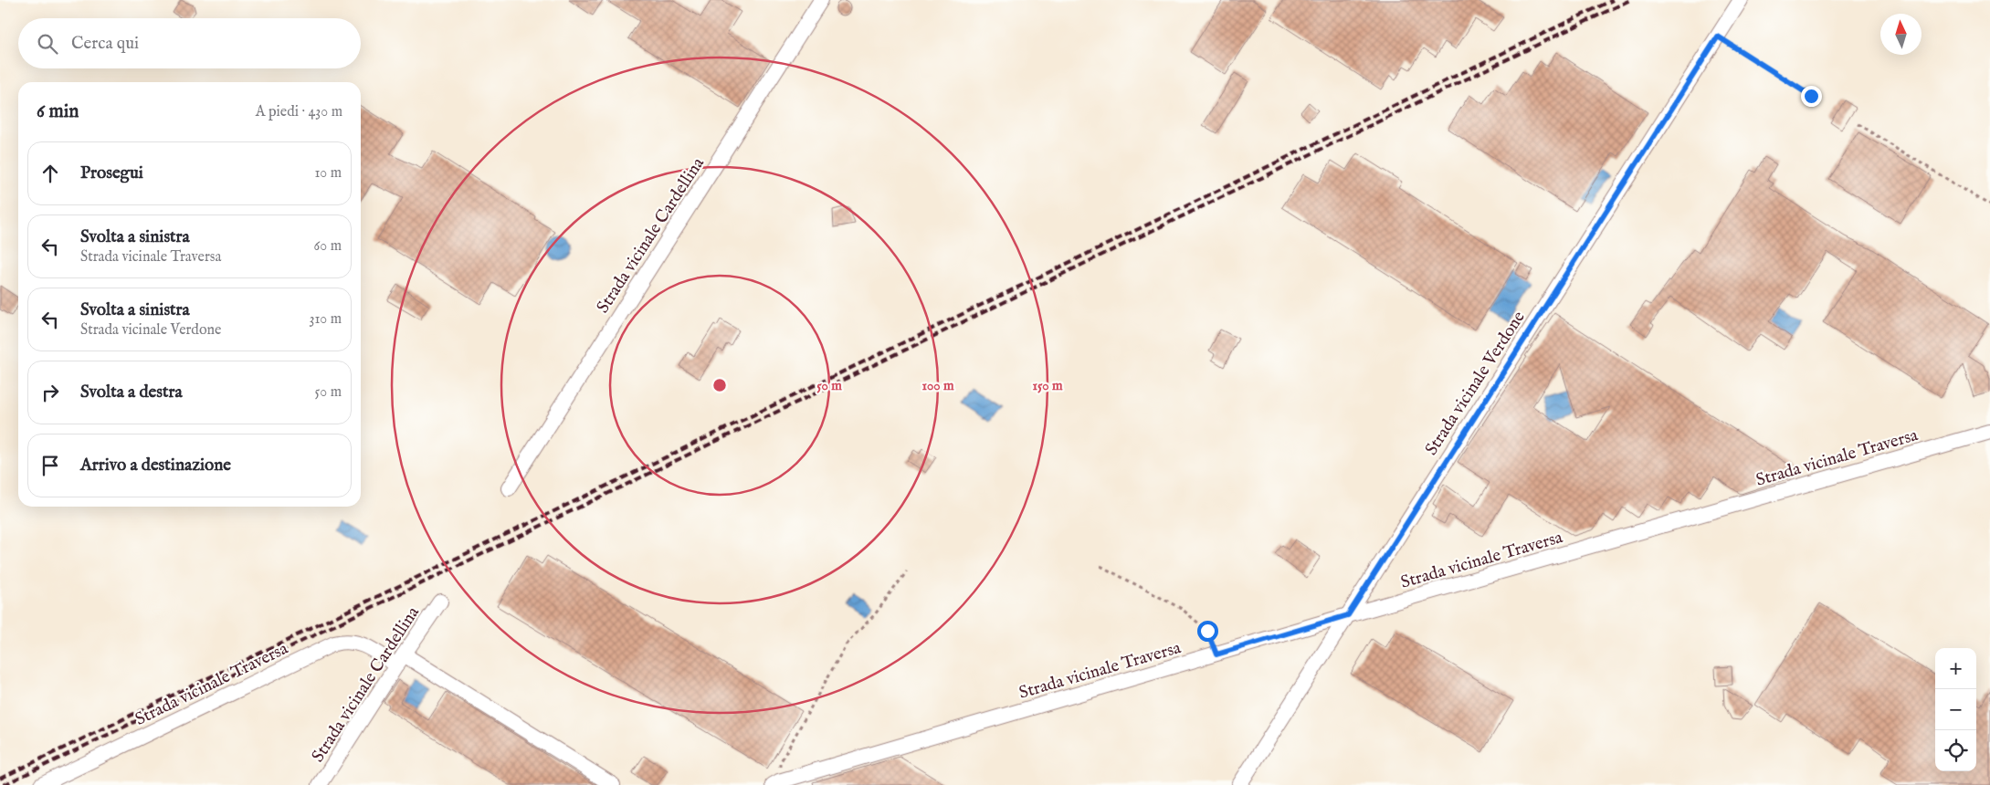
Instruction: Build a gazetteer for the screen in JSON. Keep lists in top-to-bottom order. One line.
{"streets":{"street":["Strada vicinale Cardellina","Strada vicinale Verdone","Strada vicinale Traversa"]},"crossings":[["Strada vicinale Cardellina","Strada vicinale Traversa"],["Strada vicinale Verdone","Strada vicinale Traversa"]],"north":"top","page":{"search":"Cerca qui","heading":["6 min","A piedi · 430 m"],"list":[["Prosegui","10 m"],["Svolta a sinistra","Strada vicinale Traversa","60 m"],["Svolta a sinistra","Strada vicinale Verdone","310 m"],["Svolta a destra","50 m"],"Arrivo a destinazione"],"map_buttons":["+","−"]},"rings":["50 m","100 m","150 m"]}
